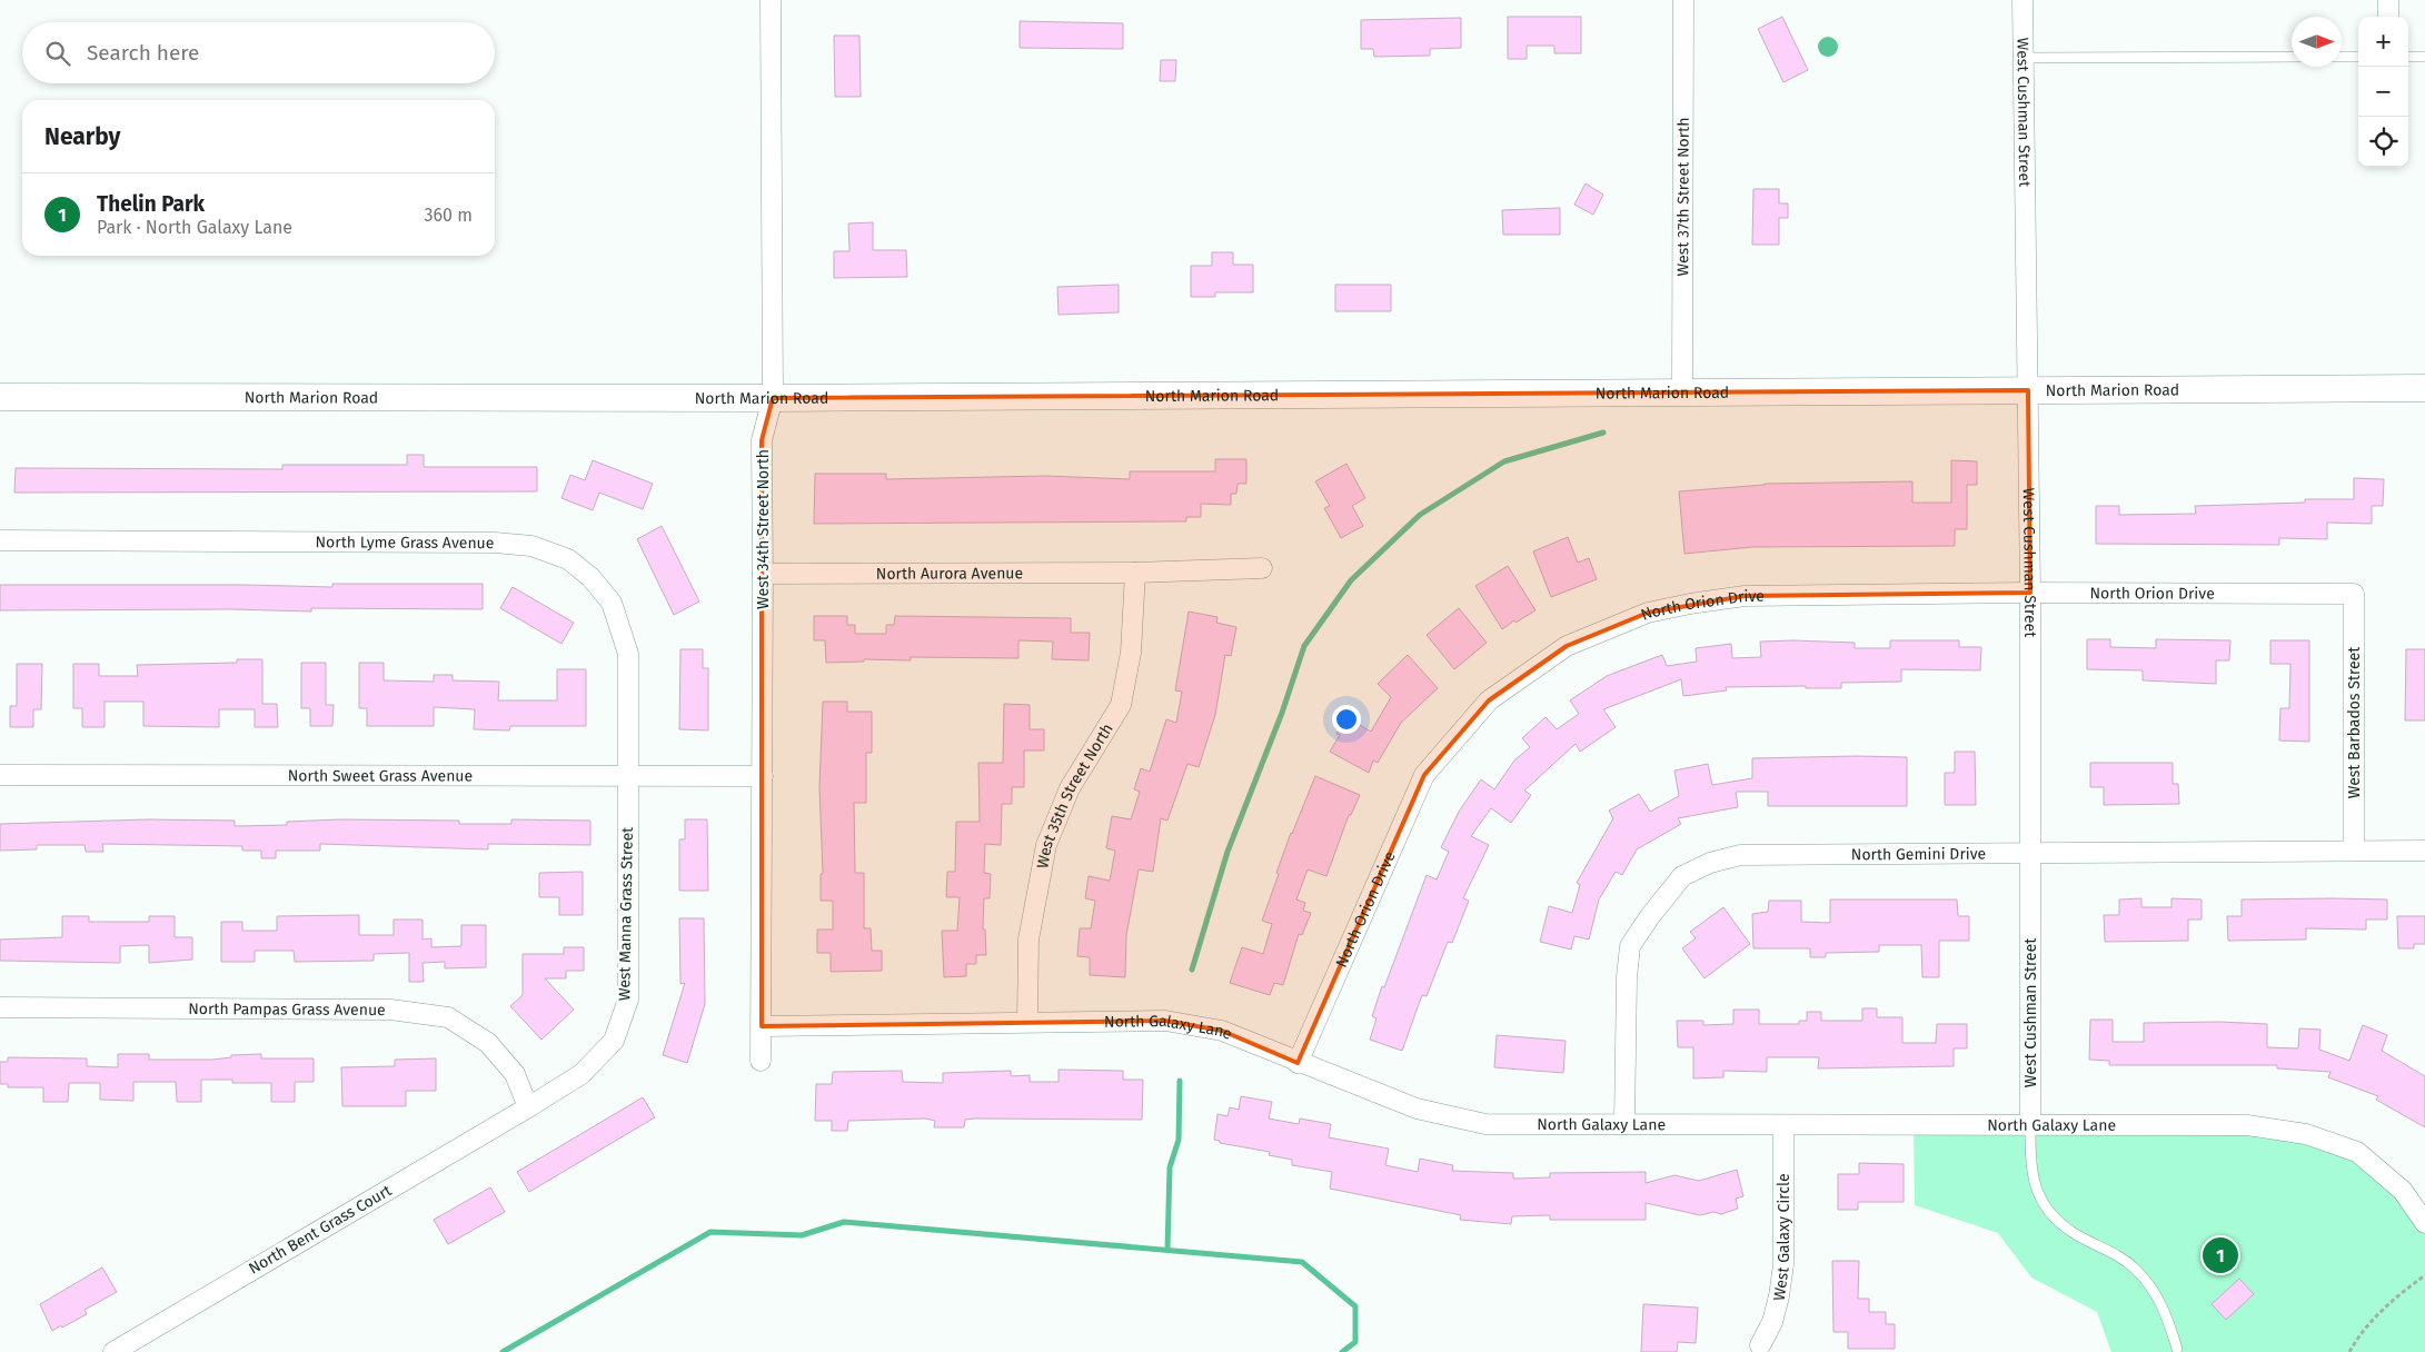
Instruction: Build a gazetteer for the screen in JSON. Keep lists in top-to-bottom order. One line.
{"streets":{"main road":["North Marion Road"],"street":["West Cushman Street","West 37th Street North","West 34th Street North","North Lyme Grass Avenue","North Aurora Avenue","North Orion Drive","West Barbados Street","North Sweet Grass Avenue","West 35th Street North","North Gemini Drive","West Manna Grass Street","North Pampas Grass Avenue","North Galaxy Lane","North Bent Grass Court","West Galaxy Circle"]},"crossings":[["West Cushman Street","North Marion Road"],["West Cushman Street","North Orion Drive"],["West Cushman Street","North Gemini Drive"],["West Cushman Street","North Galaxy Lane"],["West 37th Street North","North Marion Road"],["North Marion Road","West 34th Street North"],["West 34th Street North","North Aurora Avenue"],["West 34th Street North","North Sweet Grass Avenue"],["West 34th Street North","North Galaxy Lane"],["North Lyme Grass Avenue","North Sweet Grass Avenue"],["North Lyme Grass Avenue","West Manna Grass Street"],["North Aurora Avenue","West 35th Street North"],["North Orion Drive","West Barbados Street"],["North Orion Drive","North Galaxy Lane"],["West Barbados Street","North Gemini Drive"],["North Sweet Grass Avenue","West Manna Grass Street"],["West 35th Street North","North Galaxy Lane"],["North Gemini Drive","North Galaxy Lane"],["West Manna Grass Street","North Pampas Grass Avenue"],["West Manna Grass Street","North Bent Grass Court"],["North Pampas Grass Avenue","North Bent Grass Court"],["North Galaxy Lane","West Galaxy Circle"]],"north":"right","page":{"map_buttons":["+","−"],"search":"Search here","heading":"Nearby","list":[{"mark":"1","name":"Thelin Park","note":"Park · North Galaxy Lane","value":"360 m"}],"pins":"1"}}
